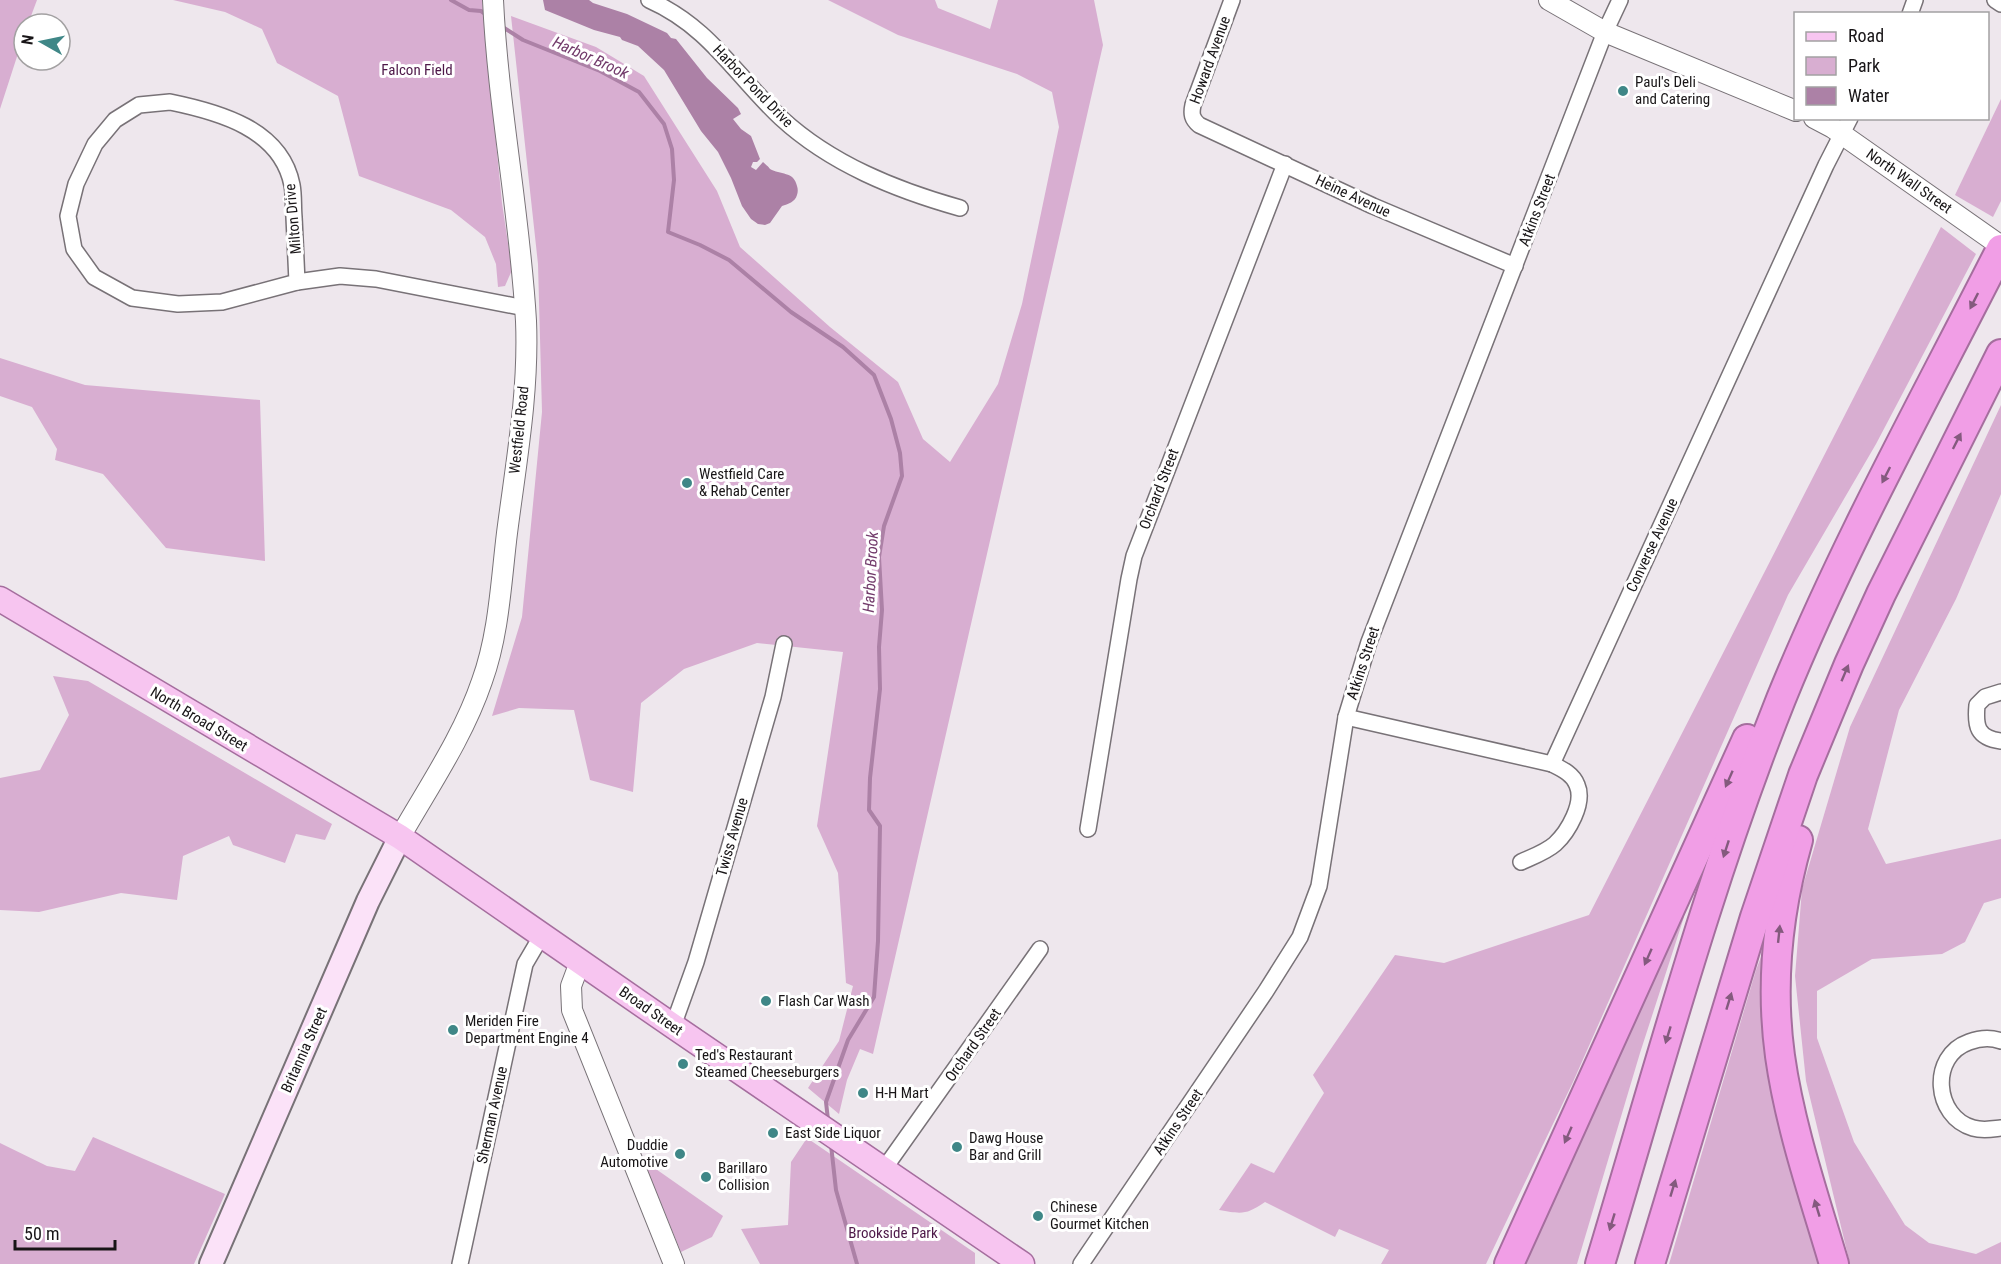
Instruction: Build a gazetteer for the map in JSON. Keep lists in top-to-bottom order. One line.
{"streets":{"main road":["North Broad Street","Broad Street","Britannia Street"],"street":["Howard Avenue","Harbor Pond Drive","North Wall Street","Heine Avenue","Atkins Street","Milton Drive","Westfield Road","Orchard Street","Converse Avenue","Twiss Avenue","Sherman Avenue"]},"crossings":[["Howard Avenue","Heine Avenue"],["North Wall Street","Converse Avenue"],["Heine Avenue","Atkins Street"],["Heine Avenue","Orchard Street"],["Milton Drive","Westfield Road"],["Westfield Road","North Broad Street"],["Westfield Road","Broad Street"],["Westfield Road","Britannia Street"],["Orchard Street","Broad Street"],["North Broad Street","Broad Street"],["North Broad Street","Britannia Street"],["Twiss Avenue","Broad Street"],["Broad Street","Britannia Street"],["Broad Street","Sherman Avenue"]],"water":["Harbor Brook"],"parks":["Falcon Field","Brookside Park"],"places":["Paul's Deli and Catering","Westfield Care & Rehab Center","Flash Car Wash","Meriden Fire Department Engine 4","Ted's Restaurant Steamed Cheeseburgers","H-H Mart","East Side Liquor","Dawg House Bar and Grill","Duddie Automotive","Barillaro Collision","Chinese Gourmet Kitchen"],"legend":["Road","Park","Water"],"scale_bar":"50 m","north":"left"}
